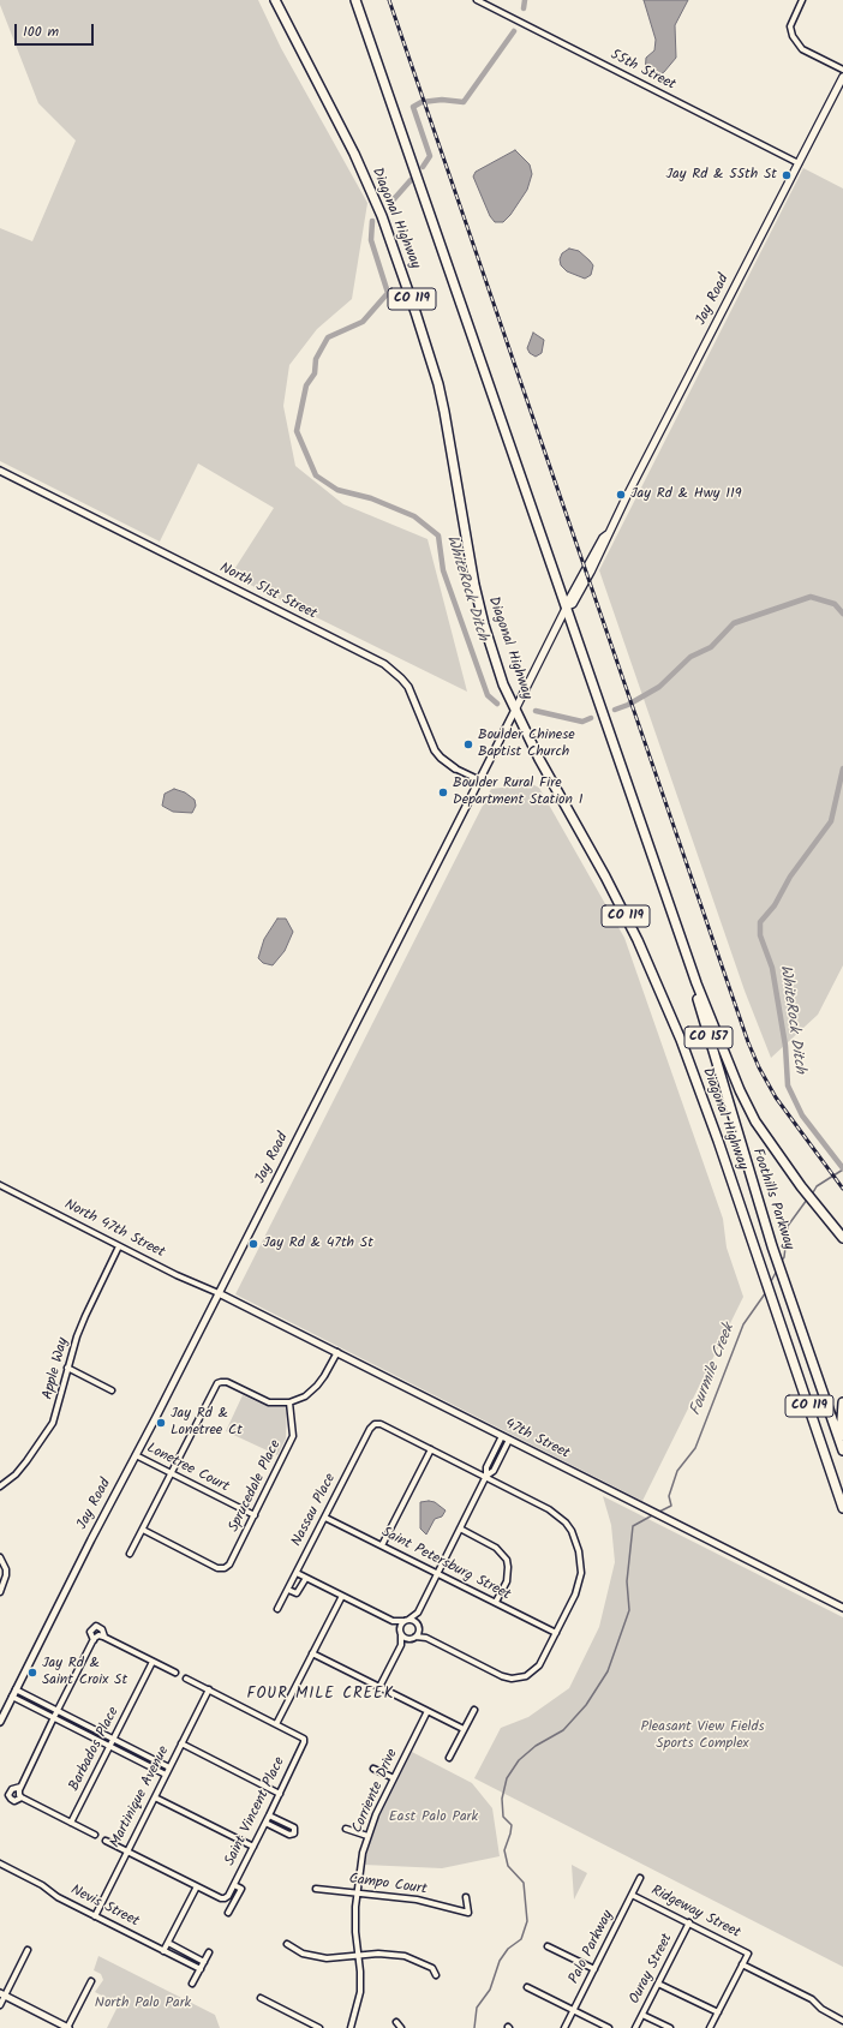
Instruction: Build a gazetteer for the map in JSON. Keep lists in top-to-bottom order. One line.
{"streets":{"highway":["Diagonal Highway","CO 119","CO 157","Foothills Parkway"],"main road":["Jay Road"],"street":["55th Street","North 51st Street","North 47th Street","Apple Way","47th Street","Lonetree Court","Sprucedale Place","Nassau Place","Saint Petersburg Street","Barbados Place","Corriente Drive","Martinique Avenue","Saint Vincent Place","Campo Court","Nevis Street","Ridgeway Street","Palo Parkway","Ouray Street"]},"crossings":[["55th Street","Jay Road"],["Diagonal Highway","Jay Road"],["CO 119","Jay Road"],["CO 119","Foothills Parkway"],["Jay Road","North 51st Street"],["Jay Road","North 47th Street"],["Jay Road","47th Street"],["Jay Road","Lonetree Court"],["North 47th Street","Apple Way"],["North 47th Street","47th Street"],["Lonetree Court","Sprucedale Place"],["Nassau Place","Saint Petersburg Street"],["Corriente Drive","Campo Court"],["Martinique Avenue","Nevis Street"],["Ridgeway Street","Palo Parkway"],["Ridgeway Street","Ouray Street"]],"districts":["FOUR MILE CREEK"],"water":["WhiteRock Ditch","Fourmile Creek"],"parks":["Pleasant View Fields Sports Complex","East Palo Park","North Palo Park"],"places":["Jay Rd & 55th St","Jay Rd & Hwy 119","Boulder Chinese Baptist Church","Boulder Rural Fire Department Station 1","Jay Rd & 47th St","Jay Rd & Lonetree Ct","Jay Rd & Saint Croix St"],"scale_bar":"100 m"}
